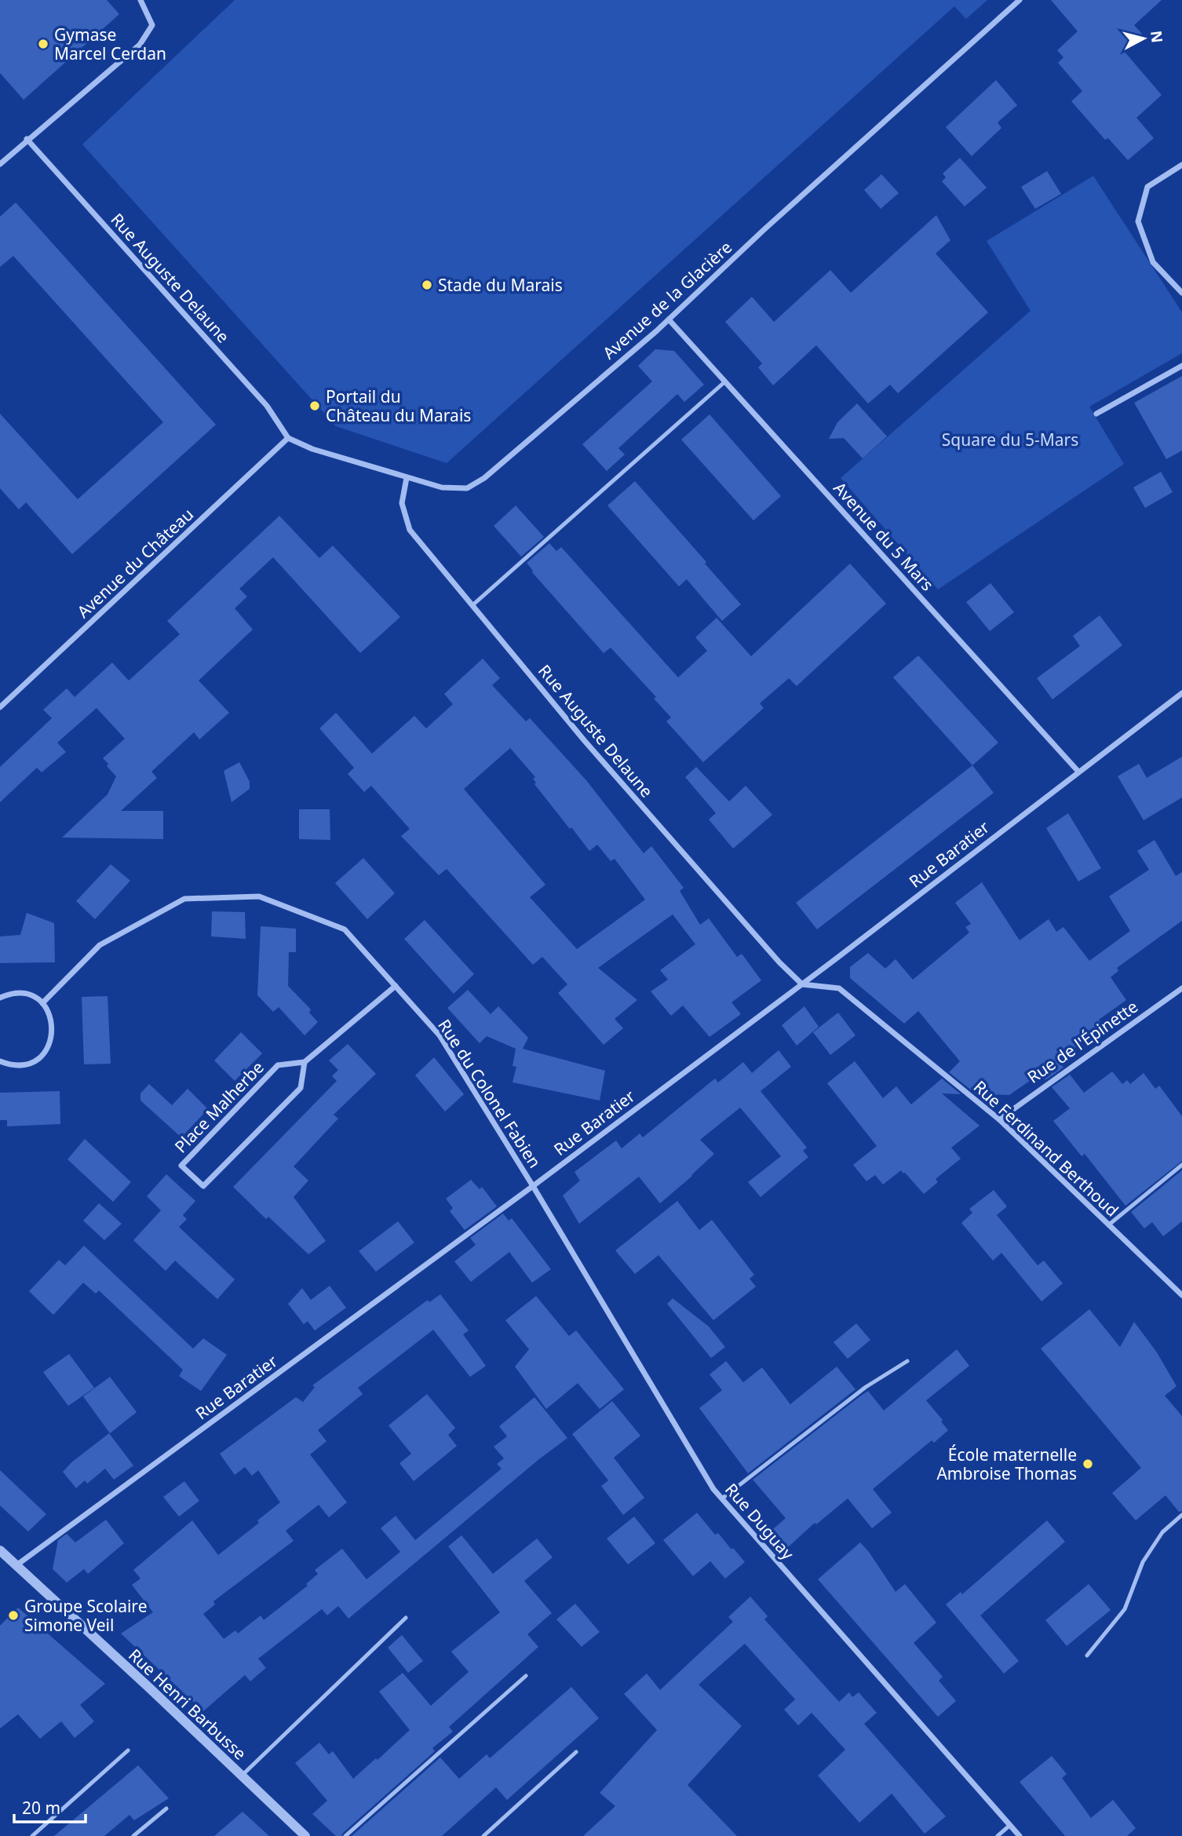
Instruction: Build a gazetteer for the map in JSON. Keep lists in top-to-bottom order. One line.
{"streets":{"street":["Rue Auguste Delaune","Avenue de la Glacière","Avenue du 5 Mars","Avenue du Château","Rue Baratier","Rue de l'Épinette","Rue du Colonel Fabien","Place Malherbe","Rue Ferdinand Berthoud","Rue Duguay","Rue Henri Barbusse"]},"crossings":[["Rue Auguste Delaune","Avenue de la Glacière"],["Rue Auguste Delaune","Avenue du Château"],["Rue Auguste Delaune","Rue Baratier"],["Rue Auguste Delaune","Rue Ferdinand Berthoud"],["Avenue de la Glacière","Avenue du 5 Mars"],["Avenue de la Glacière","Avenue du Château"],["Avenue du 5 Mars","Rue Baratier"],["Rue Baratier","Rue du Colonel Fabien"],["Rue Baratier","Rue Ferdinand Berthoud"],["Rue Baratier","Rue Duguay"],["Rue Baratier","Rue Henri Barbusse"],["Rue de l'Épinette","Rue Ferdinand Berthoud"],["Rue du Colonel Fabien","Rue Duguay"]],"parks":["Square du 5-Mars"],"places":["Gymase Marcel Cerdan","Stade du Marais","Portail du Château du Marais","École maternelle Ambroise Thomas","Groupe Scolaire Simone Veil"],"scale_bar":"20 m","north":"right"}
